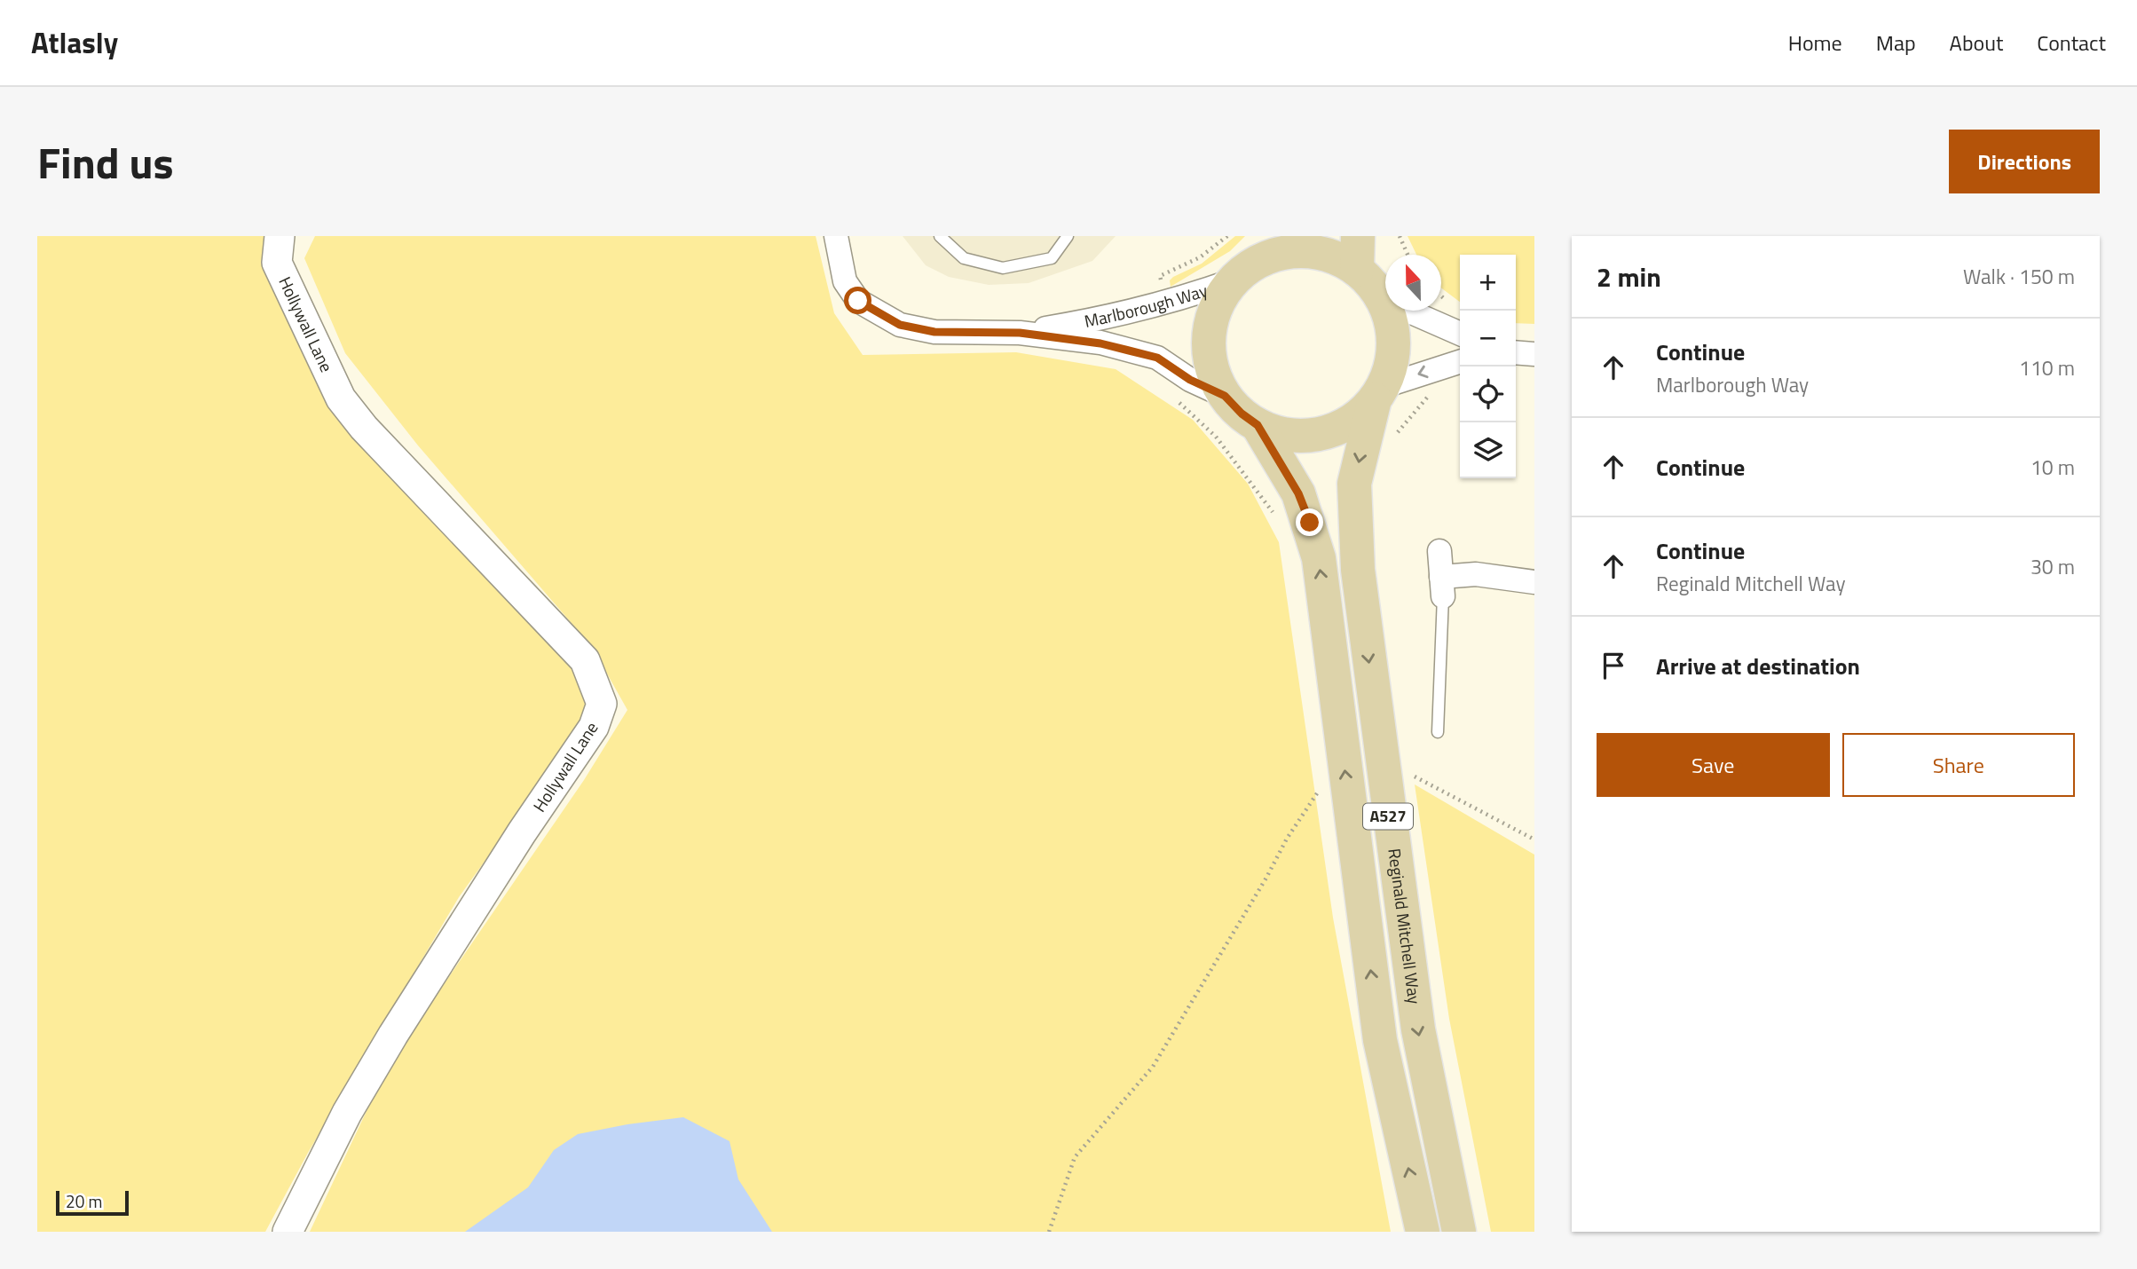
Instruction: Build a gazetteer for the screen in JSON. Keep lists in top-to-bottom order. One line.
{"streets":{"main road":["A527","Reginald Mitchell Way"],"street":["Marlborough Way","Hollywall Lane"]},"crossings":[["Marlborough Way","A527"],["Marlborough Way","Reginald Mitchell Way"],["A527","Reginald Mitchell Way"]],"scale_bar":"20 m","north":"top","page":{"header":"Atlasly","nav":["Home","Map","About","Contact"],"title":"Find us","buttons":["Directions",["Save","Share"]],"heading":["2 min","Walk · 150 m"],"map_buttons":["+","−"],"list":[["Continue","Marlborough Way","110 m"],["Continue","10 m"],["Continue","Reginald Mitchell Way","30 m"],"Arrive at destination"],"scale":"20 m"}}
